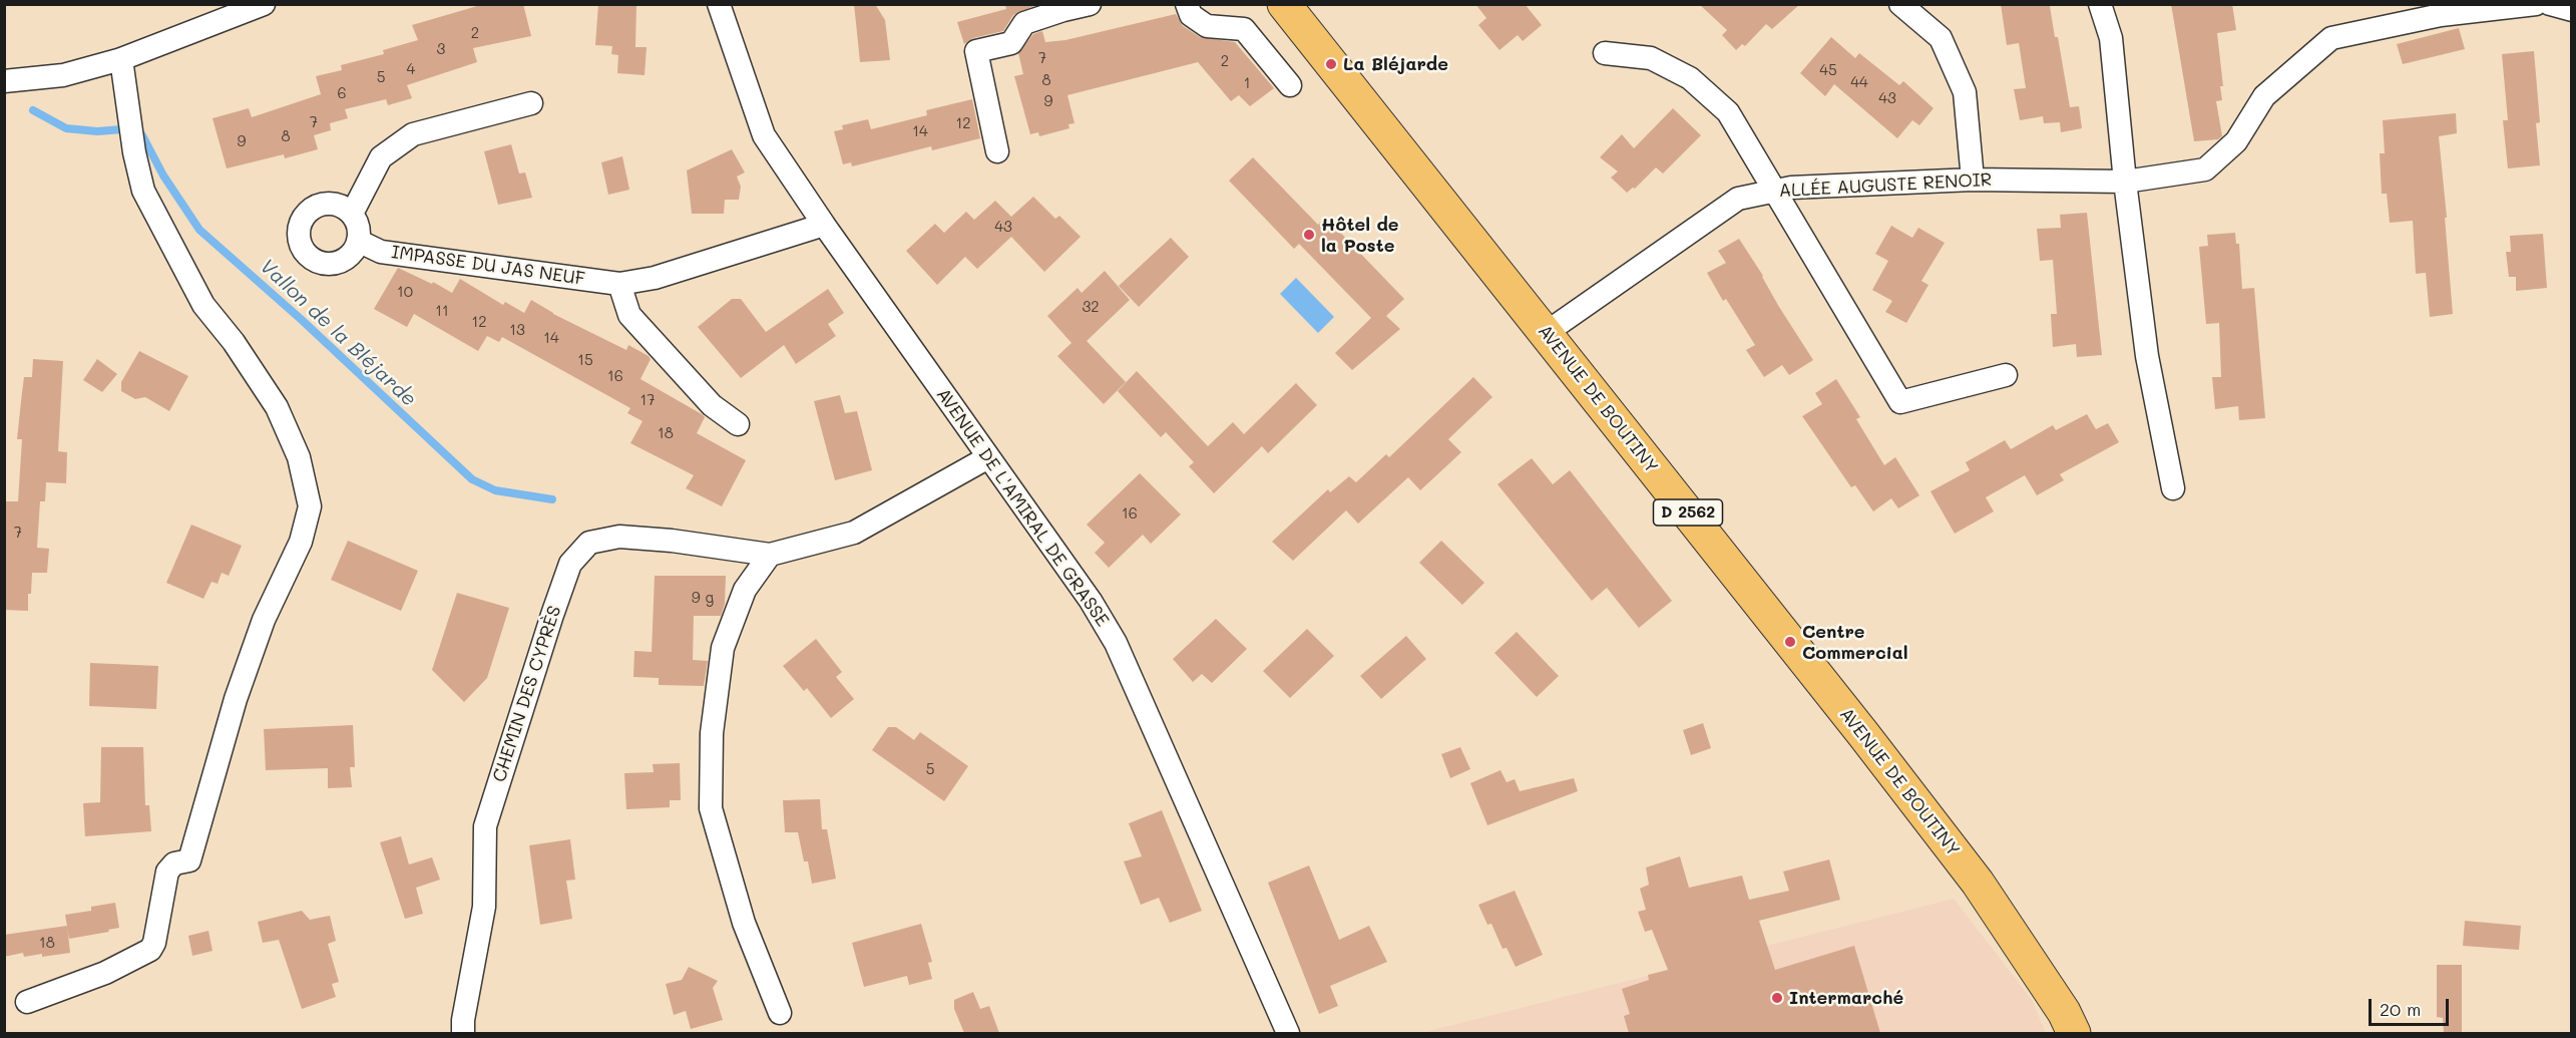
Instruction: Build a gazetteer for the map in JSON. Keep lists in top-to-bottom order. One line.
{"streets":{"main road":["AVENUE DE BOUTINY","D 2562"],"street":["ALLÉE AUGUSTE RENOIR","IMPASSE DU JAS NEUF","AVENUE DE L'AMIRAL DE GRASSE","CHEMIN DES CYPRÈS"]},"crossings":[["ALLÉE AUGUSTE RENOIR","AVENUE DE BOUTINY"],["IMPASSE DU JAS NEUF","AVENUE DE L'AMIRAL DE GRASSE"],["AVENUE DE L'AMIRAL DE GRASSE","CHEMIN DES CYPRÈS"]],"water":["Vallon de la Bléjarde"],"places":["La Bléjarde","Hôtel de la Poste","Centre Commercial","Intermarché"],"house_numbers":["2","3","7","2","4","45","5","8","44","1","6","43","9","7","12","14","8","9","43","10","32","11","12","13","14","15","16","17","18","16","7","9 g","5","18"],"scale_bar":"20 m"}
